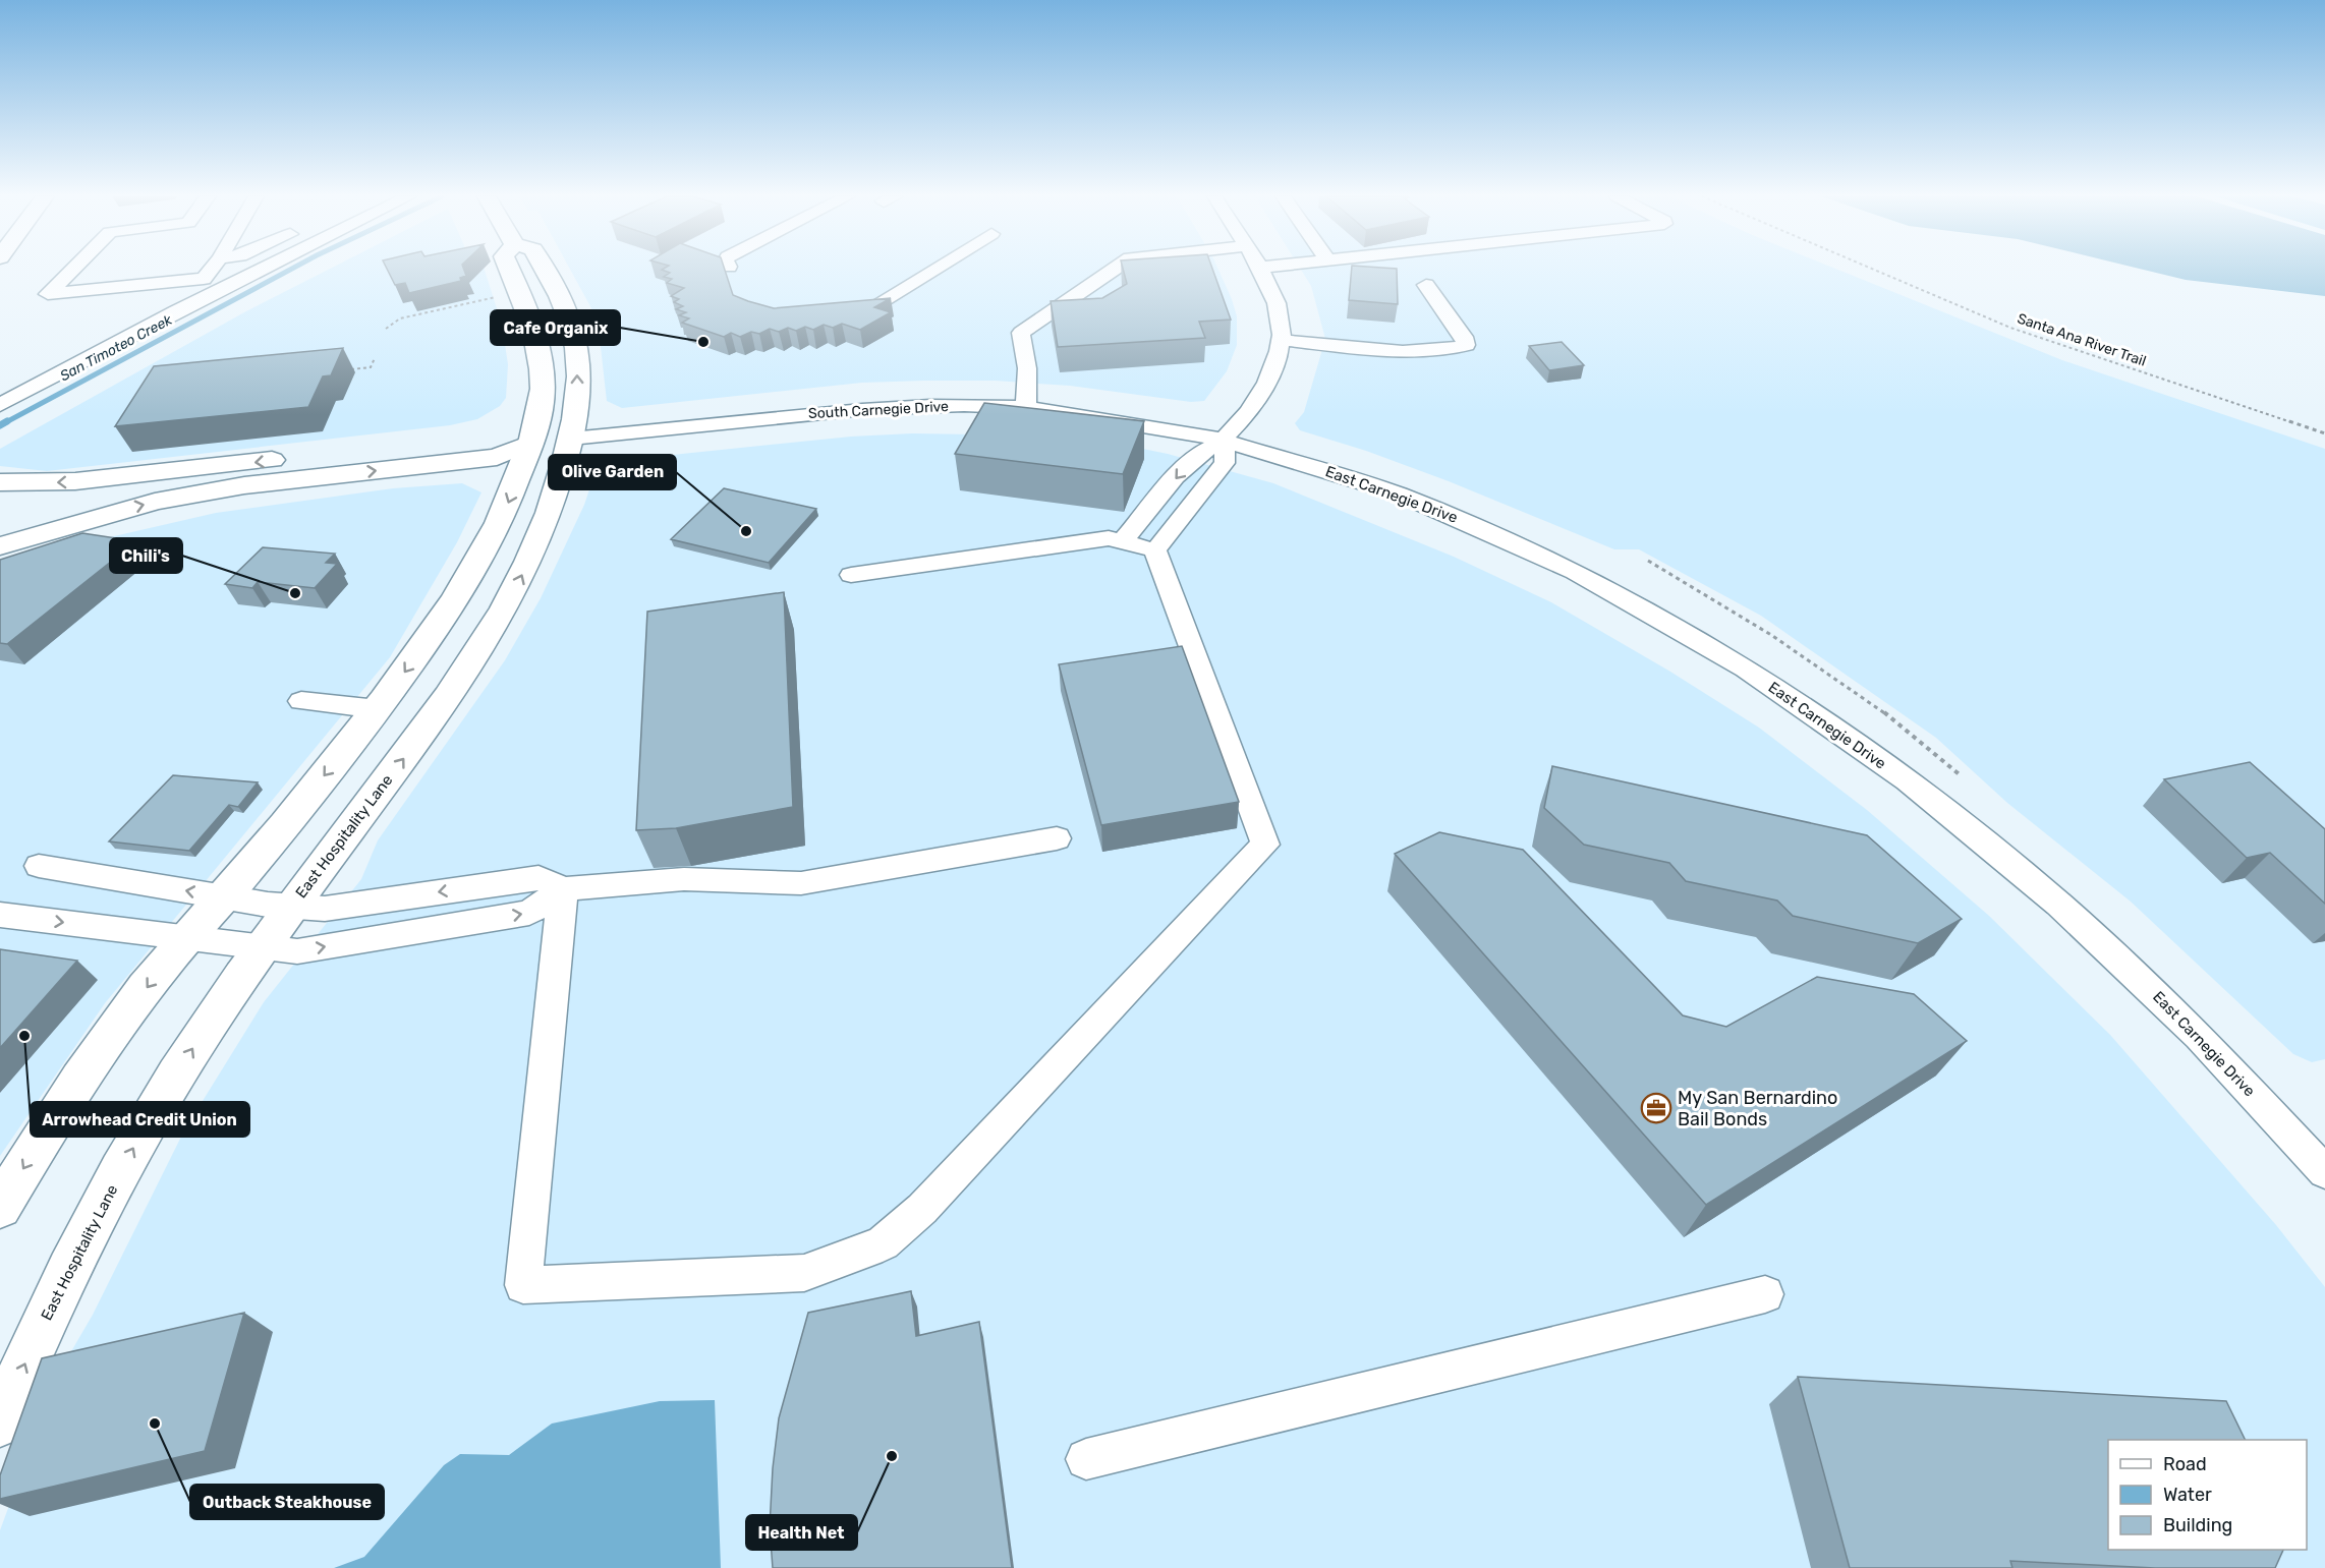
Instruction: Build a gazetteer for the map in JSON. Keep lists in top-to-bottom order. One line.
{"streets":{"main road":["South Carnegie Drive","East Hospitality Lane"],"street":["East Carnegie Drive"],"path":["Santa Ana River Trail"]},"crossings":[["South Carnegie Drive","East Carnegie Drive"],["South Carnegie Drive","East Hospitality Lane"]],"water":["San Timoteo Creek"],"places":{"other":["Cafe Organix","Olive Garden","Chili's","Arrowhead Credit Union","Outback Steakhouse","Health Net"],"office":["My San Bernardino Bail Bonds"]},"legend":["Road","Water","Building"]}
